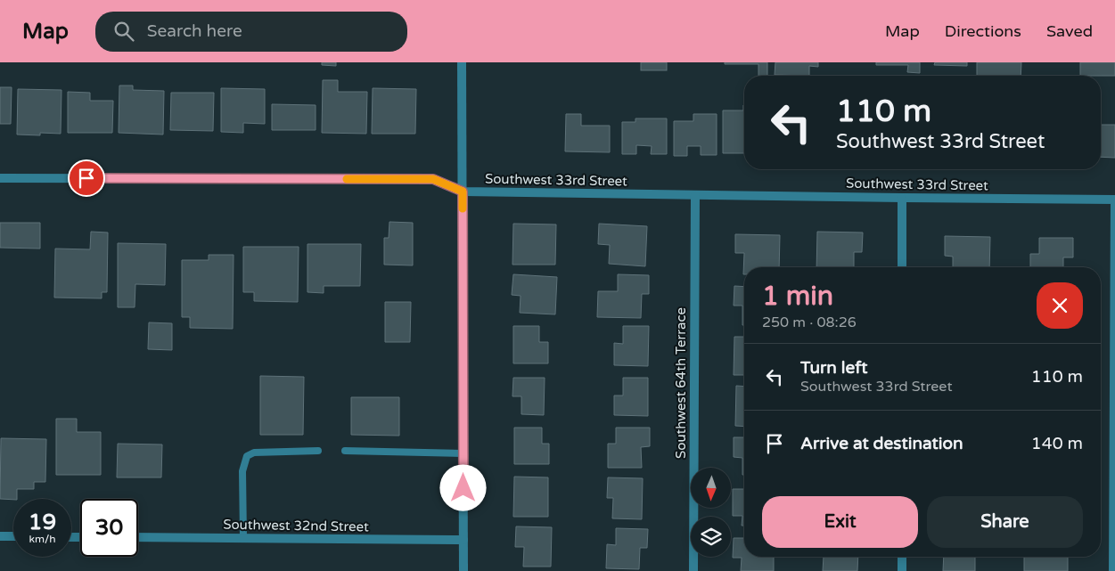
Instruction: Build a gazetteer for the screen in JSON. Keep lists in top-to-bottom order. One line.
{"streets":{"street":["Southwest 33rd Street","Southwest 64th Terrace","Southwest 32nd Street"]},"crossings":[["Southwest 33rd Street","Southwest 64th Terrace"]],"north":"bottom","page":{"header":"Map","search":"Search here","nav":["Map","Directions","Saved"],"turn":["110 m","Southwest 33rd Street"],"heading":["1 min","250 m · 08:26"],"list":[{"name":"Turn left","note":"Southwest 33rd Street","value":"110 m"},{"name":"Arrive at destination","value":"140 m"}],"buttons":["Exit","Share"],"speed":"19 km/h","limit":"30"}}
